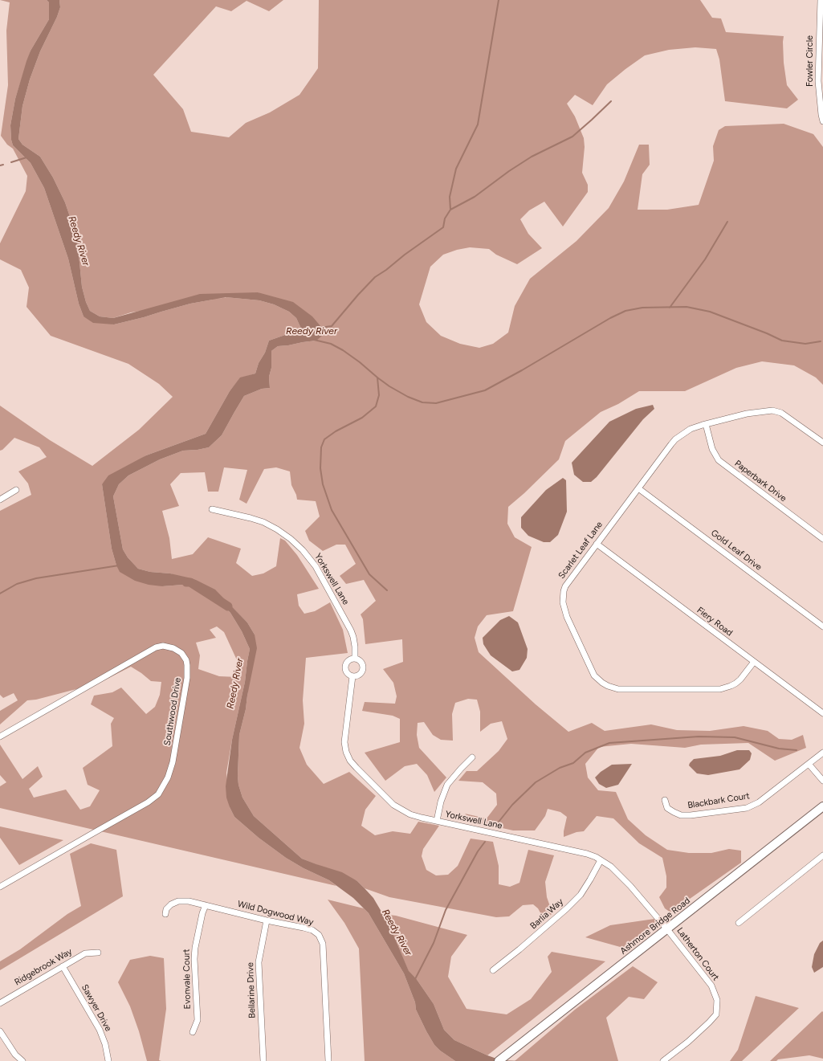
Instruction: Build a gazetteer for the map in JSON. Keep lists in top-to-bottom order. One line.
{"streets":{"main road":["Ashmore Bridge Road"],"street":["Fowler Circle","Paperbark Drive","Scarlet Leaf Lane","Gold Leaf Drive","Yorkswell Lane","Fiery Road","Southwood Drive","Blackbark Court","Wild Dogwood Way","Barlia Way","Latherton Court","Ridgebrook Way","Evonvale Court","Bellarine Drive","Sawyer Drive"]},"crossings":[["Paperbark Drive","Scarlet Leaf Lane"],["Scarlet Leaf Lane","Gold Leaf Drive"],["Scarlet Leaf Lane","Fiery Road"],["Yorkswell Lane","Barlia Way"],["Yorkswell Lane","Ashmore Bridge Road"],["Yorkswell Lane","Latherton Court"],["Wild Dogwood Way","Evonvale Court"],["Wild Dogwood Way","Bellarine Drive"],["Ashmore Bridge Road","Latherton Court"],["Ridgebrook Way","Sawyer Drive"]],"water":["Reedy River"]}
